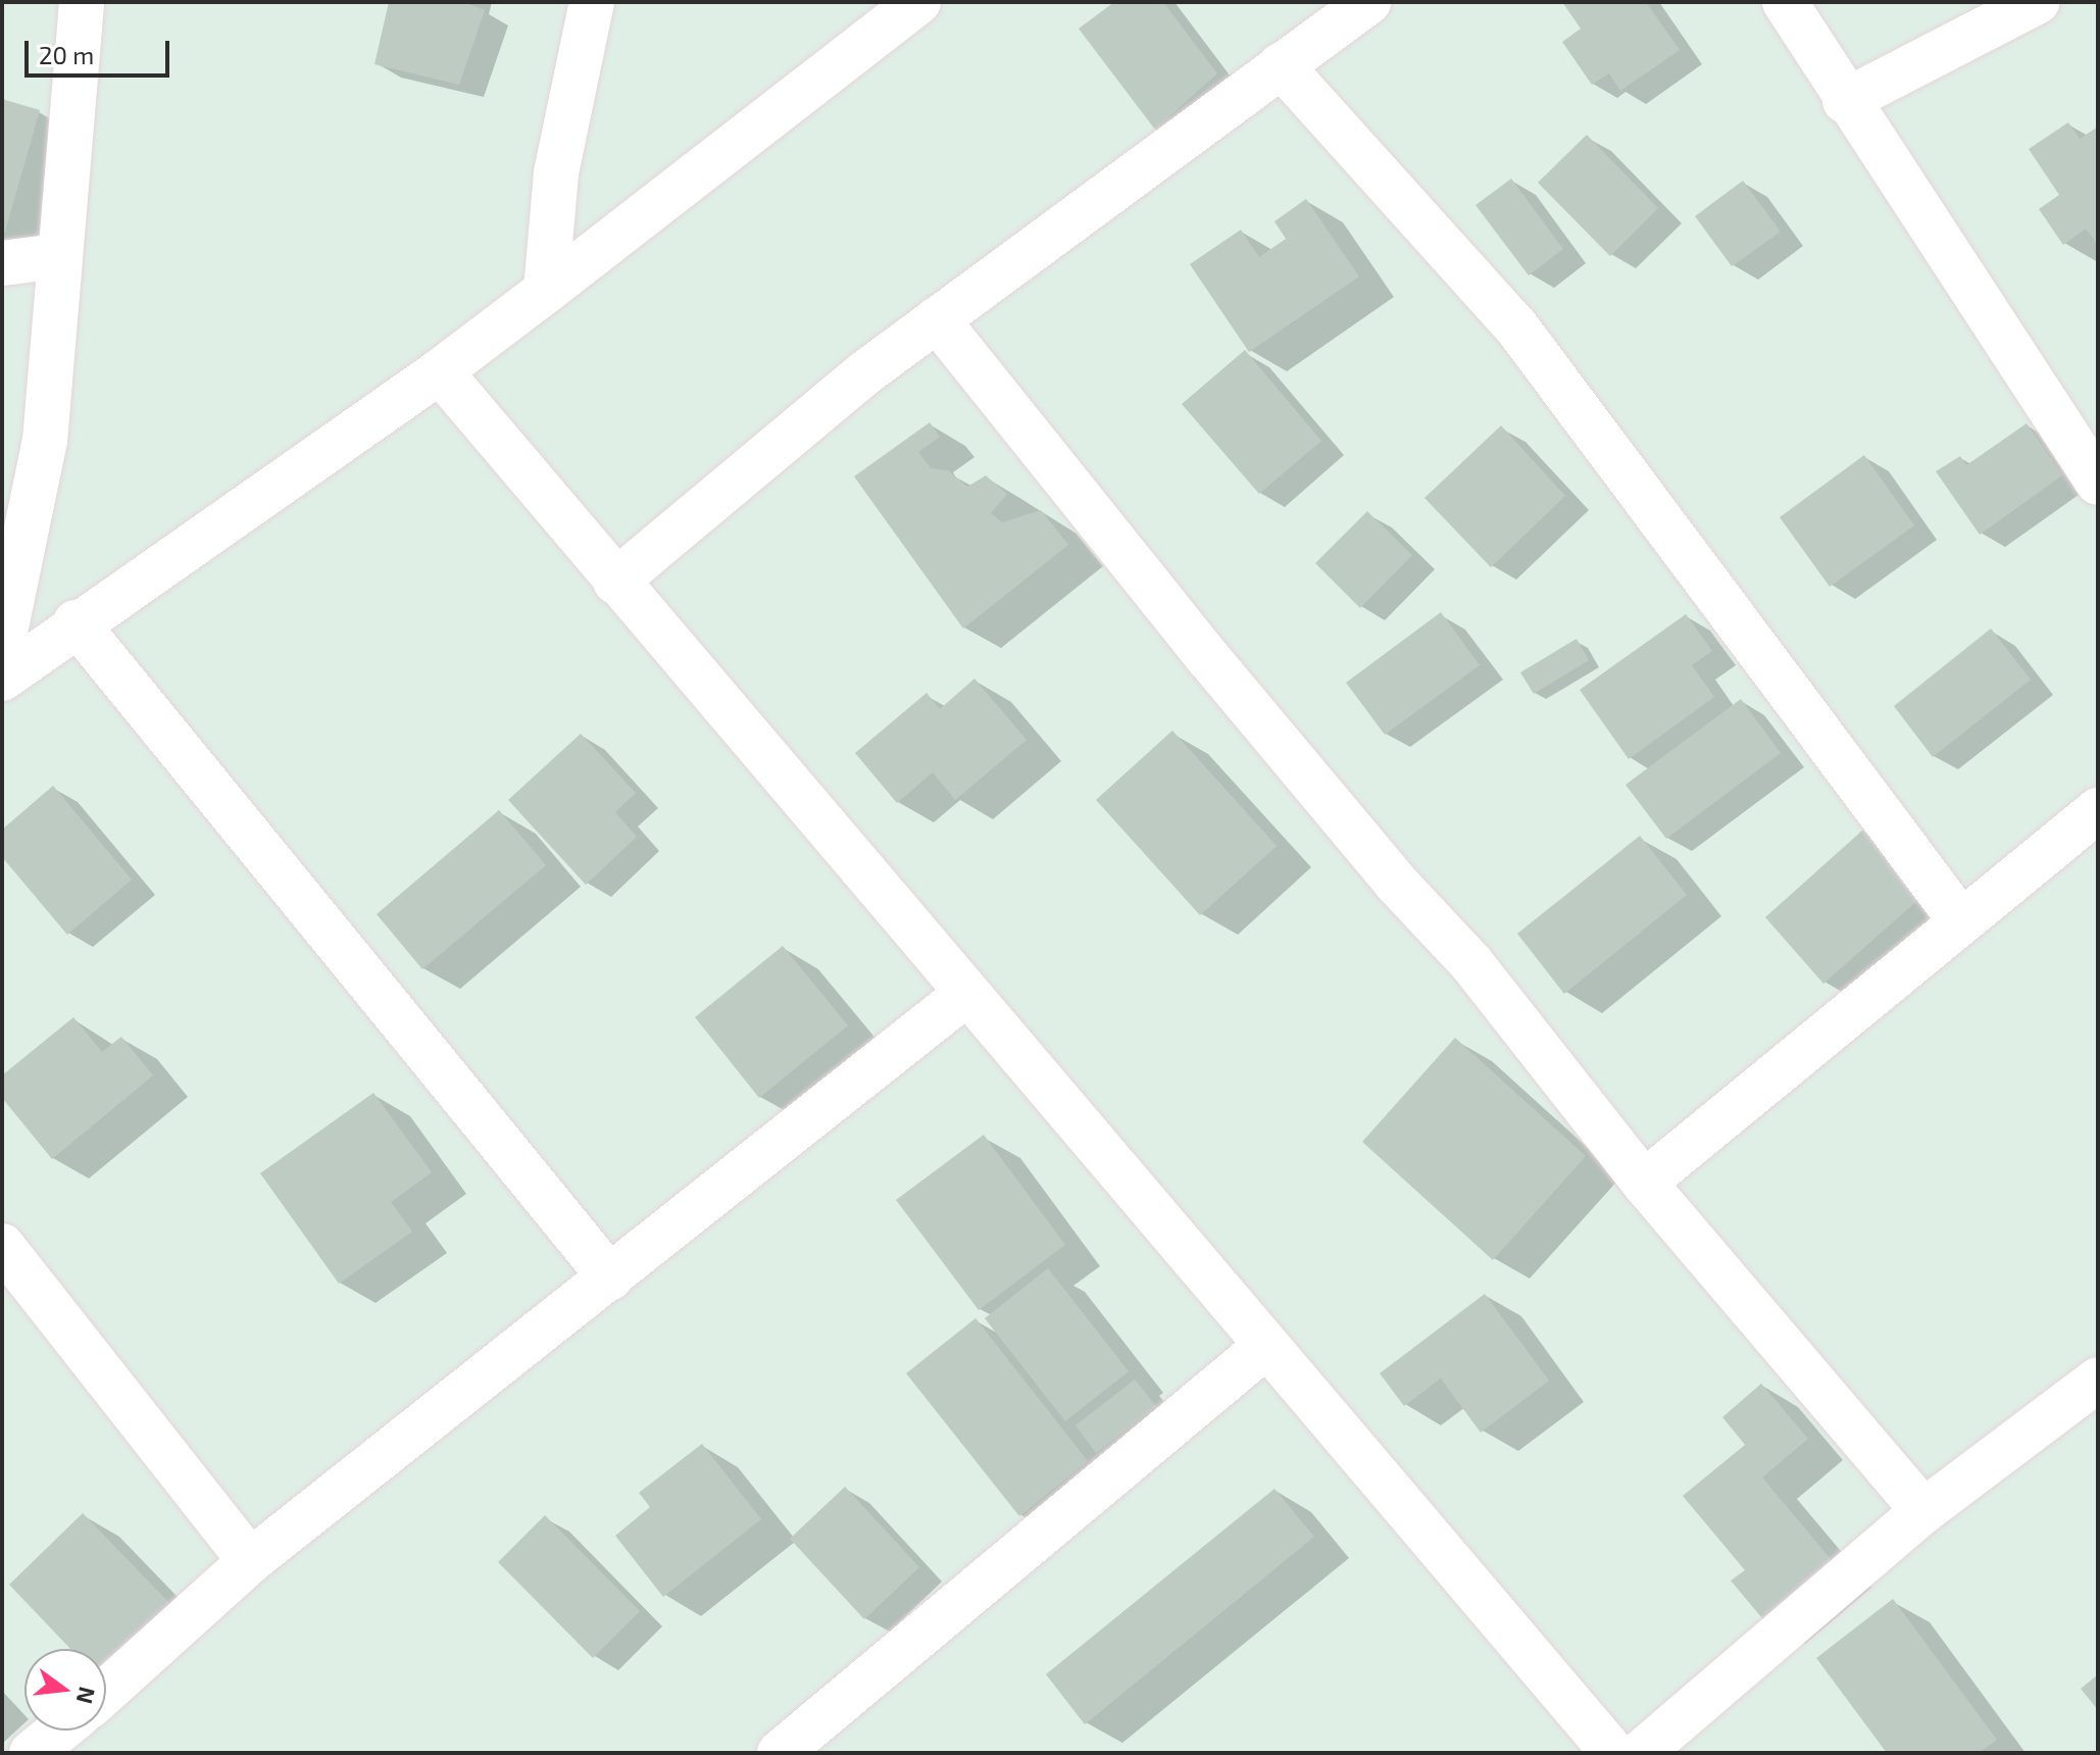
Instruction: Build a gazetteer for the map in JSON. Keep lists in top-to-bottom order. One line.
{"scale_bar":"20 m","north":"right"}
